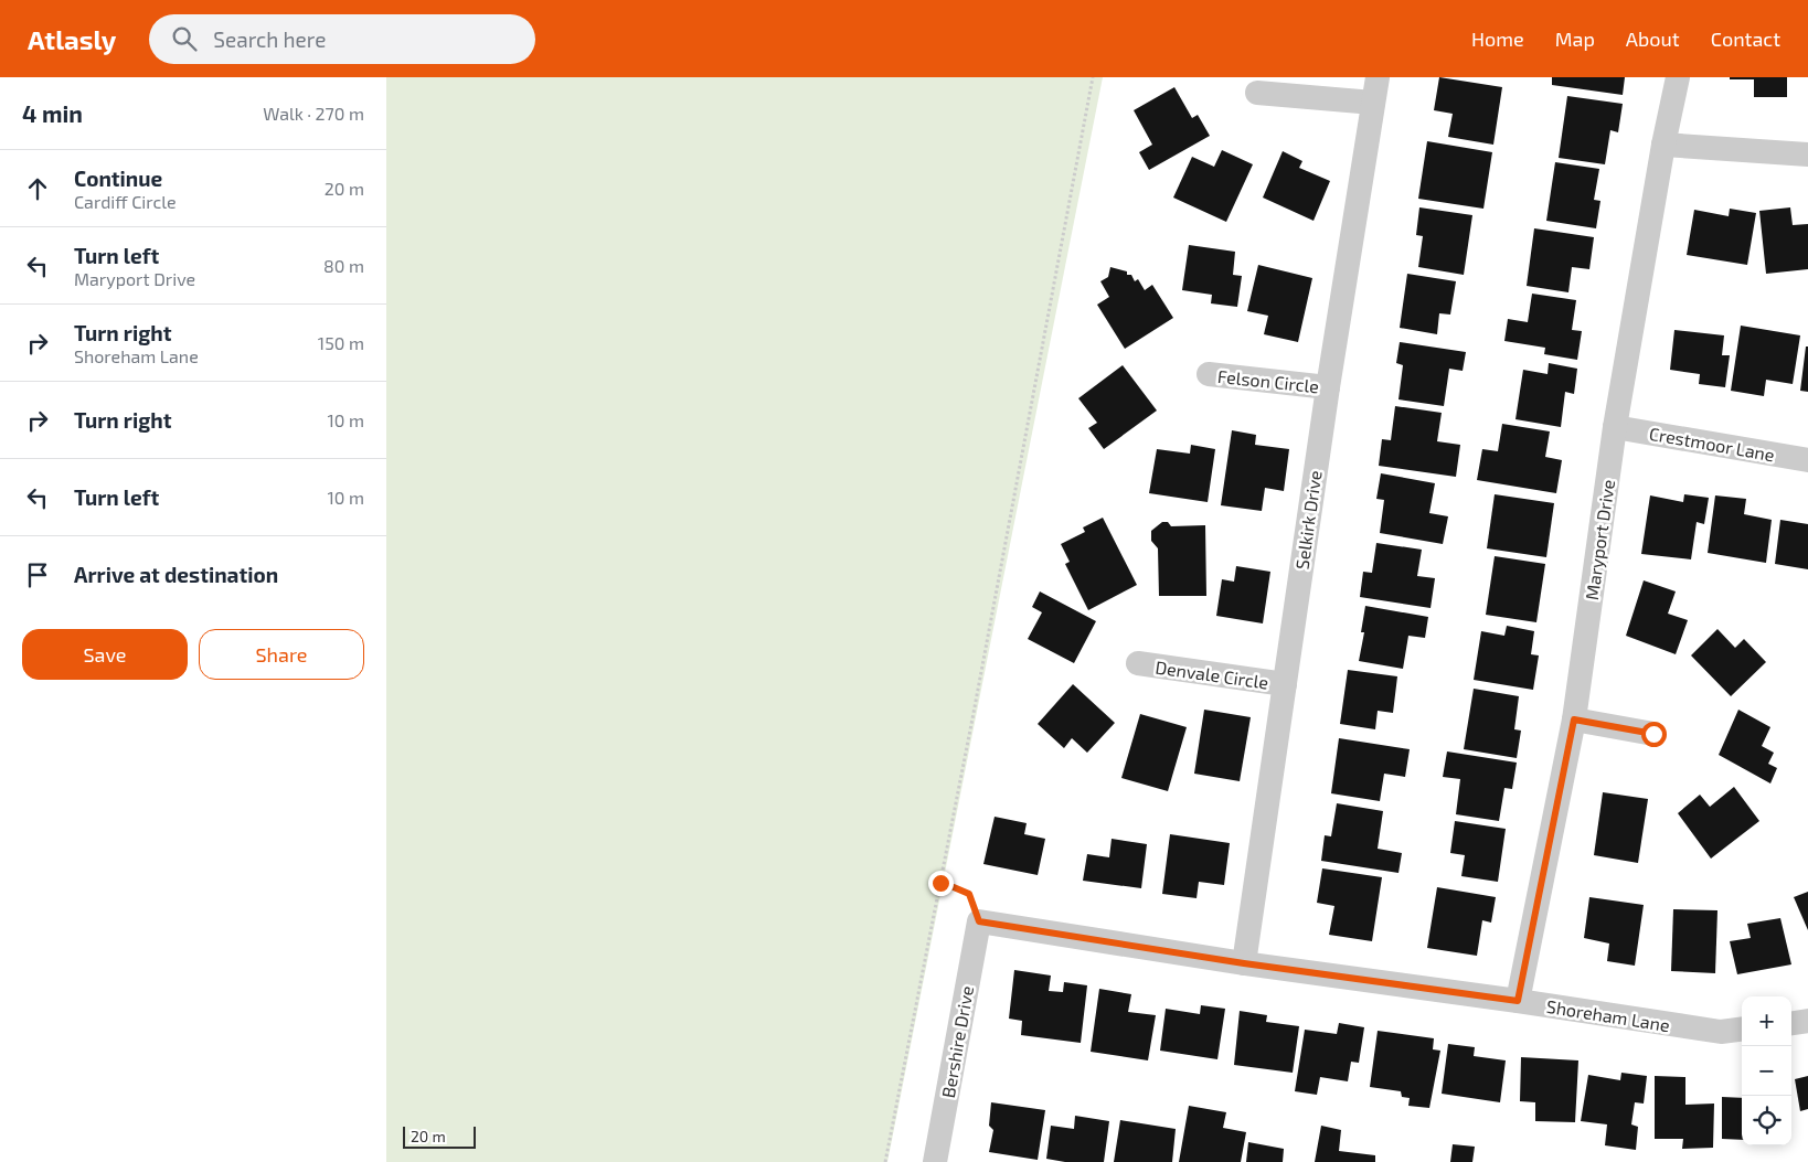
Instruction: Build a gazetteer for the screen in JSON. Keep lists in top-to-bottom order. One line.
{"streets":{"street":["Felson Circle","Crestmoor Lane","Selkirk Drive","Maryport Drive","Denvale Circle","Shoreham Lane","Bershire Drive"]},"crossings":[["Felson Circle","Selkirk Drive"],["Crestmoor Lane","Maryport Drive"],["Selkirk Drive","Denvale Circle"],["Selkirk Drive","Shoreham Lane"],["Maryport Drive","Shoreham Lane"],["Shoreham Lane","Bershire Drive"]],"scale_bar":"20 m","page":{"header":"Atlasly","search":"Search here","nav":["Home","Map","About","Contact"],"heading":["4 min","Walk · 270 m"],"list":[["Continue","Cardiff Circle","20 m"],["Turn left","Maryport Drive","80 m"],["Turn right","Shoreham Lane","150 m"],["Turn right","10 m"],["Turn left","10 m"],"Arrive at destination"],"buttons":["Save","Share"],"map_buttons":["+","−"],"scale":"20 m"}}
